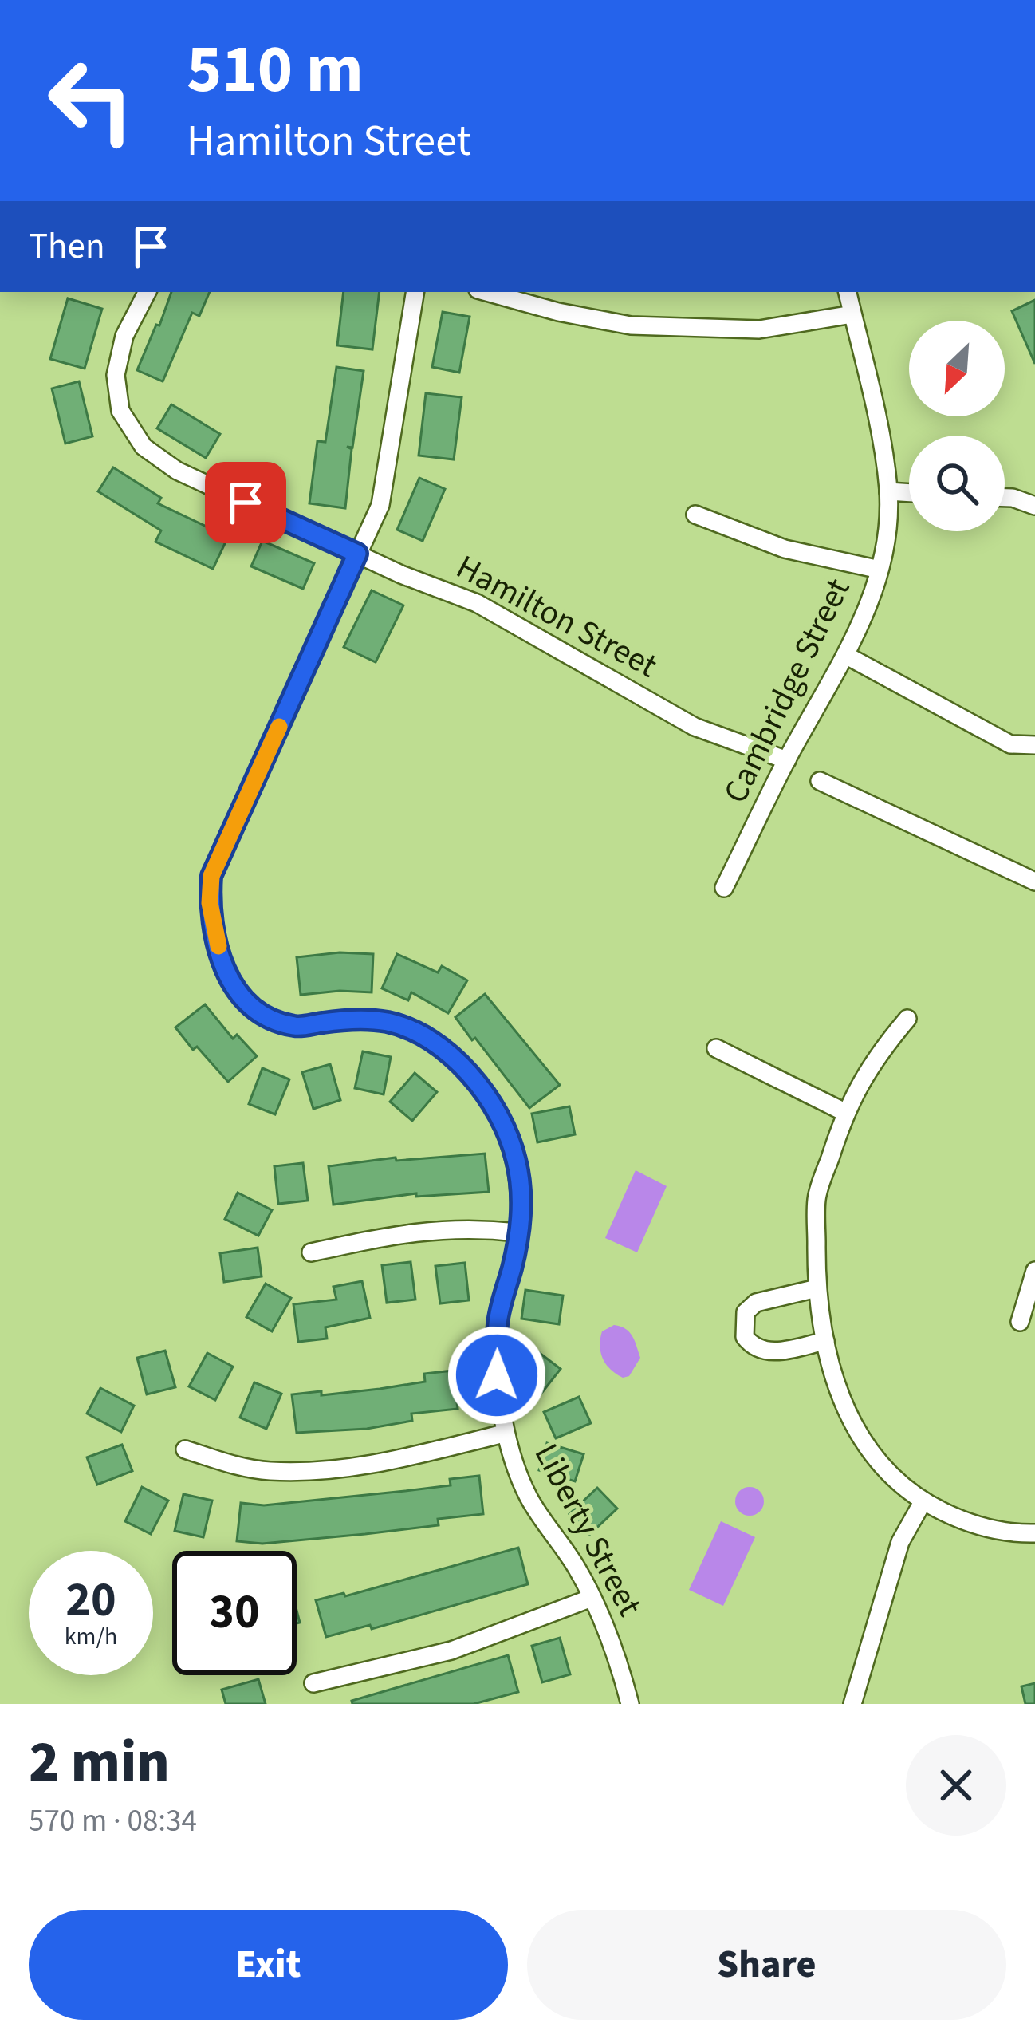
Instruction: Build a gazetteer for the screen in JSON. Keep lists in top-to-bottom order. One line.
{"streets":{"street":["Hamilton Street","Cambridge Street","Liberty Street"]},"crossings":[["Hamilton Street","Cambridge Street"],["Hamilton Street","Liberty Street"]],"north":"bottom left","page":{"turn":["510 m","Hamilton Street"],"then":"Then","speed":"20 km/h","limit":"30","heading":["2 min","570 m · 08:34"],"buttons":["Exit","Share"]}}
